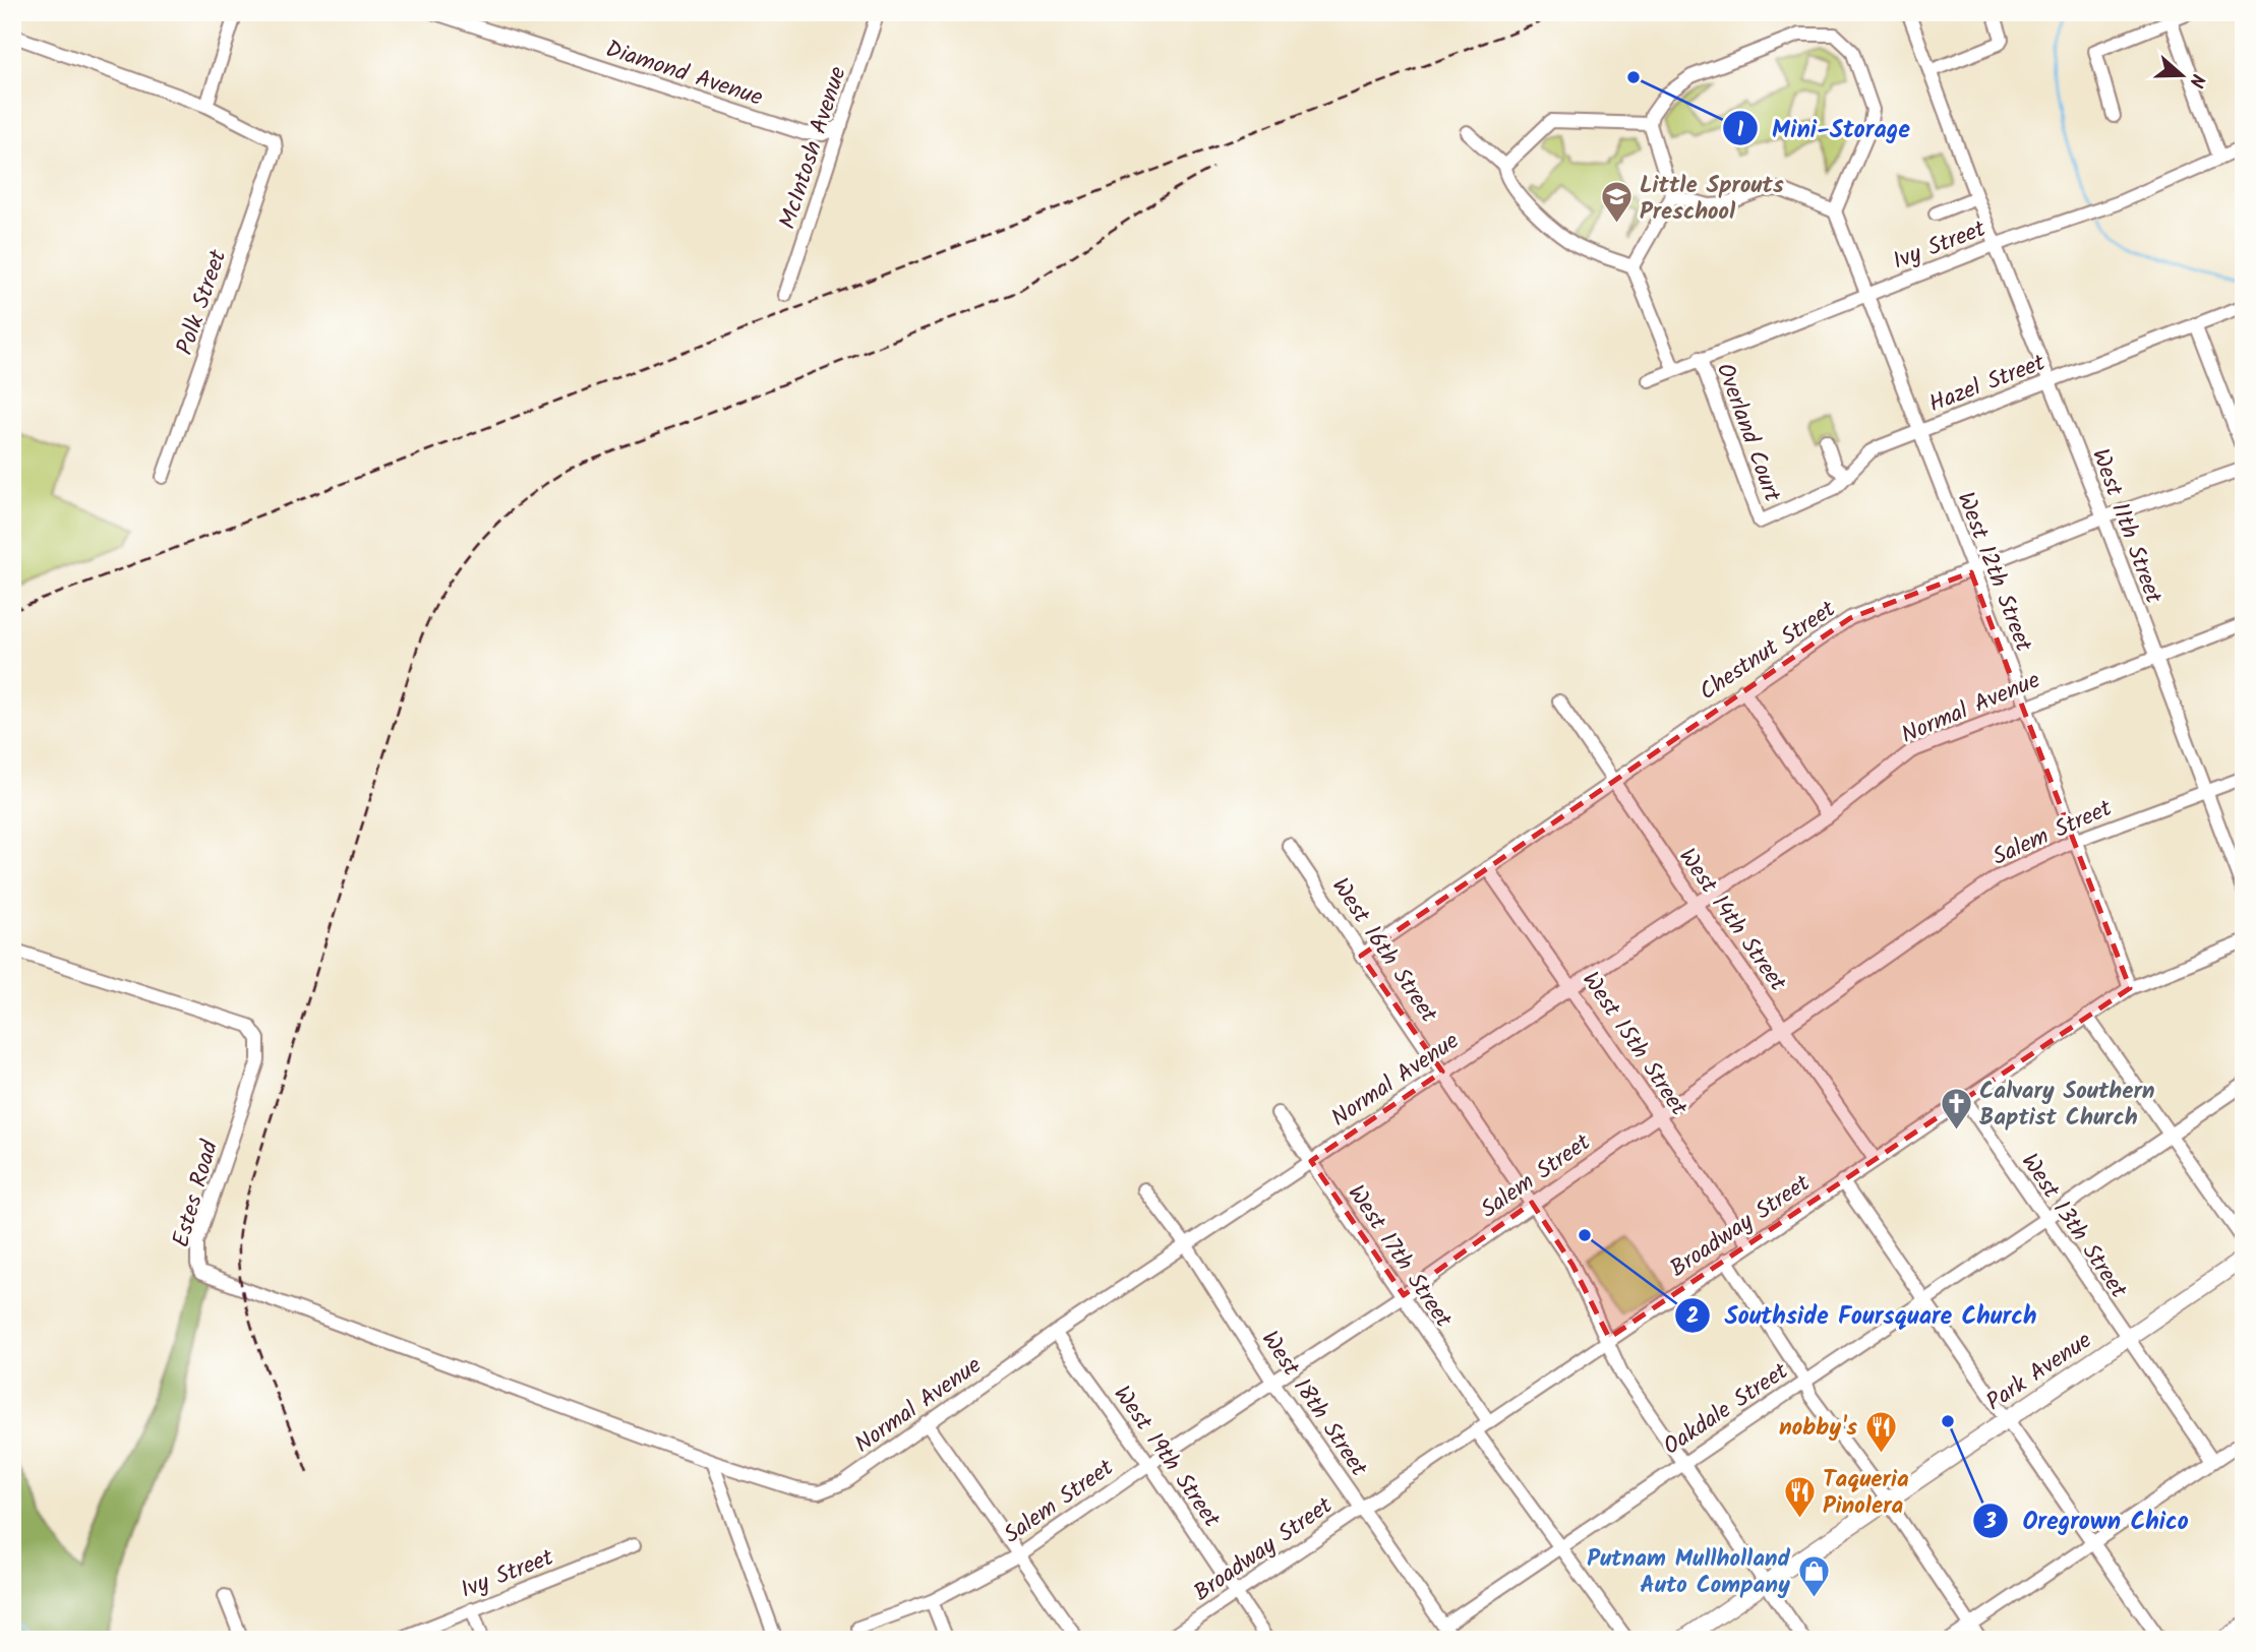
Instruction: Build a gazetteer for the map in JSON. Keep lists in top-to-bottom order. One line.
{"streets":{"main road":["Park Avenue"],"street":["Diamond Avenue","McIntosh Avenue","Ivy Street","Polk Street","Hazel Street","Overland Court","West 11th Street","West 12th Street","Chestnut Street","Normal Avenue","Salem Street","West 14th Street","West 16th Street","West 15th Street","Estes Road","Broadway Street","West 13th Street","West 17th Street","West 18th Street","Oakdale Street","West 19th Street"]},"crossings":[["Diamond Avenue","McIntosh Avenue"],["Ivy Street","Overland Court"],["Ivy Street","West 11th Street"],["Ivy Street","West 12th Street"],["Hazel Street","Overland Court"],["Hazel Street","West 11th Street"],["Hazel Street","West 12th Street"],["West 11th Street","Chestnut Street"],["West 11th Street","Normal Avenue"],["West 11th Street","Salem Street"],["West 12th Street","Chestnut Street"],["West 12th Street","Normal Avenue"],["West 12th Street","Salem Street"],["West 12th Street","Broadway Street"],["Chestnut Street","West 14th Street"],["Chestnut Street","West 16th Street"],["Chestnut Street","West 15th Street"],["Normal Avenue","West 14th Street"],["Normal Avenue","West 16th Street"],["Normal Avenue","West 15th Street"],["Normal Avenue","Estes Road"],["Normal Avenue","West 17th Street"],["Normal Avenue","West 18th Street"],["Normal Avenue","West 19th Street"],["Salem Street","West 14th Street"],["Salem Street","West 16th Street"],["Salem Street","West 15th Street"],["Salem Street","West 17th Street"],["Salem Street","West 18th Street"],["Salem Street","West 19th Street"],["West 14th Street","Broadway Street"],["West 16th Street","Broadway Street"],["West 16th Street","Park Avenue"],["West 16th Street","Oakdale Street"],["West 15th Street","Broadway Street"],["Broadway Street","West 13th Street"],["Broadway Street","West 17th Street"],["Broadway Street","West 18th Street"],["Broadway Street","West 19th Street"],["West 13th Street","Park Avenue"],["West 13th Street","Oakdale Street"],["West 18th Street","Oakdale Street"]],"places":{"other":["Mini-Storage","Southside Foursquare Church","Oregrown Chico"],"school or university":["Little Sprouts Preschool"],"church":["Calvary Southern Baptist Church"],"restaurant":["nobby's","Taqueria Pinolera"],"shop":["Putnam Mullholland Auto Company"]},"north":"right"}
